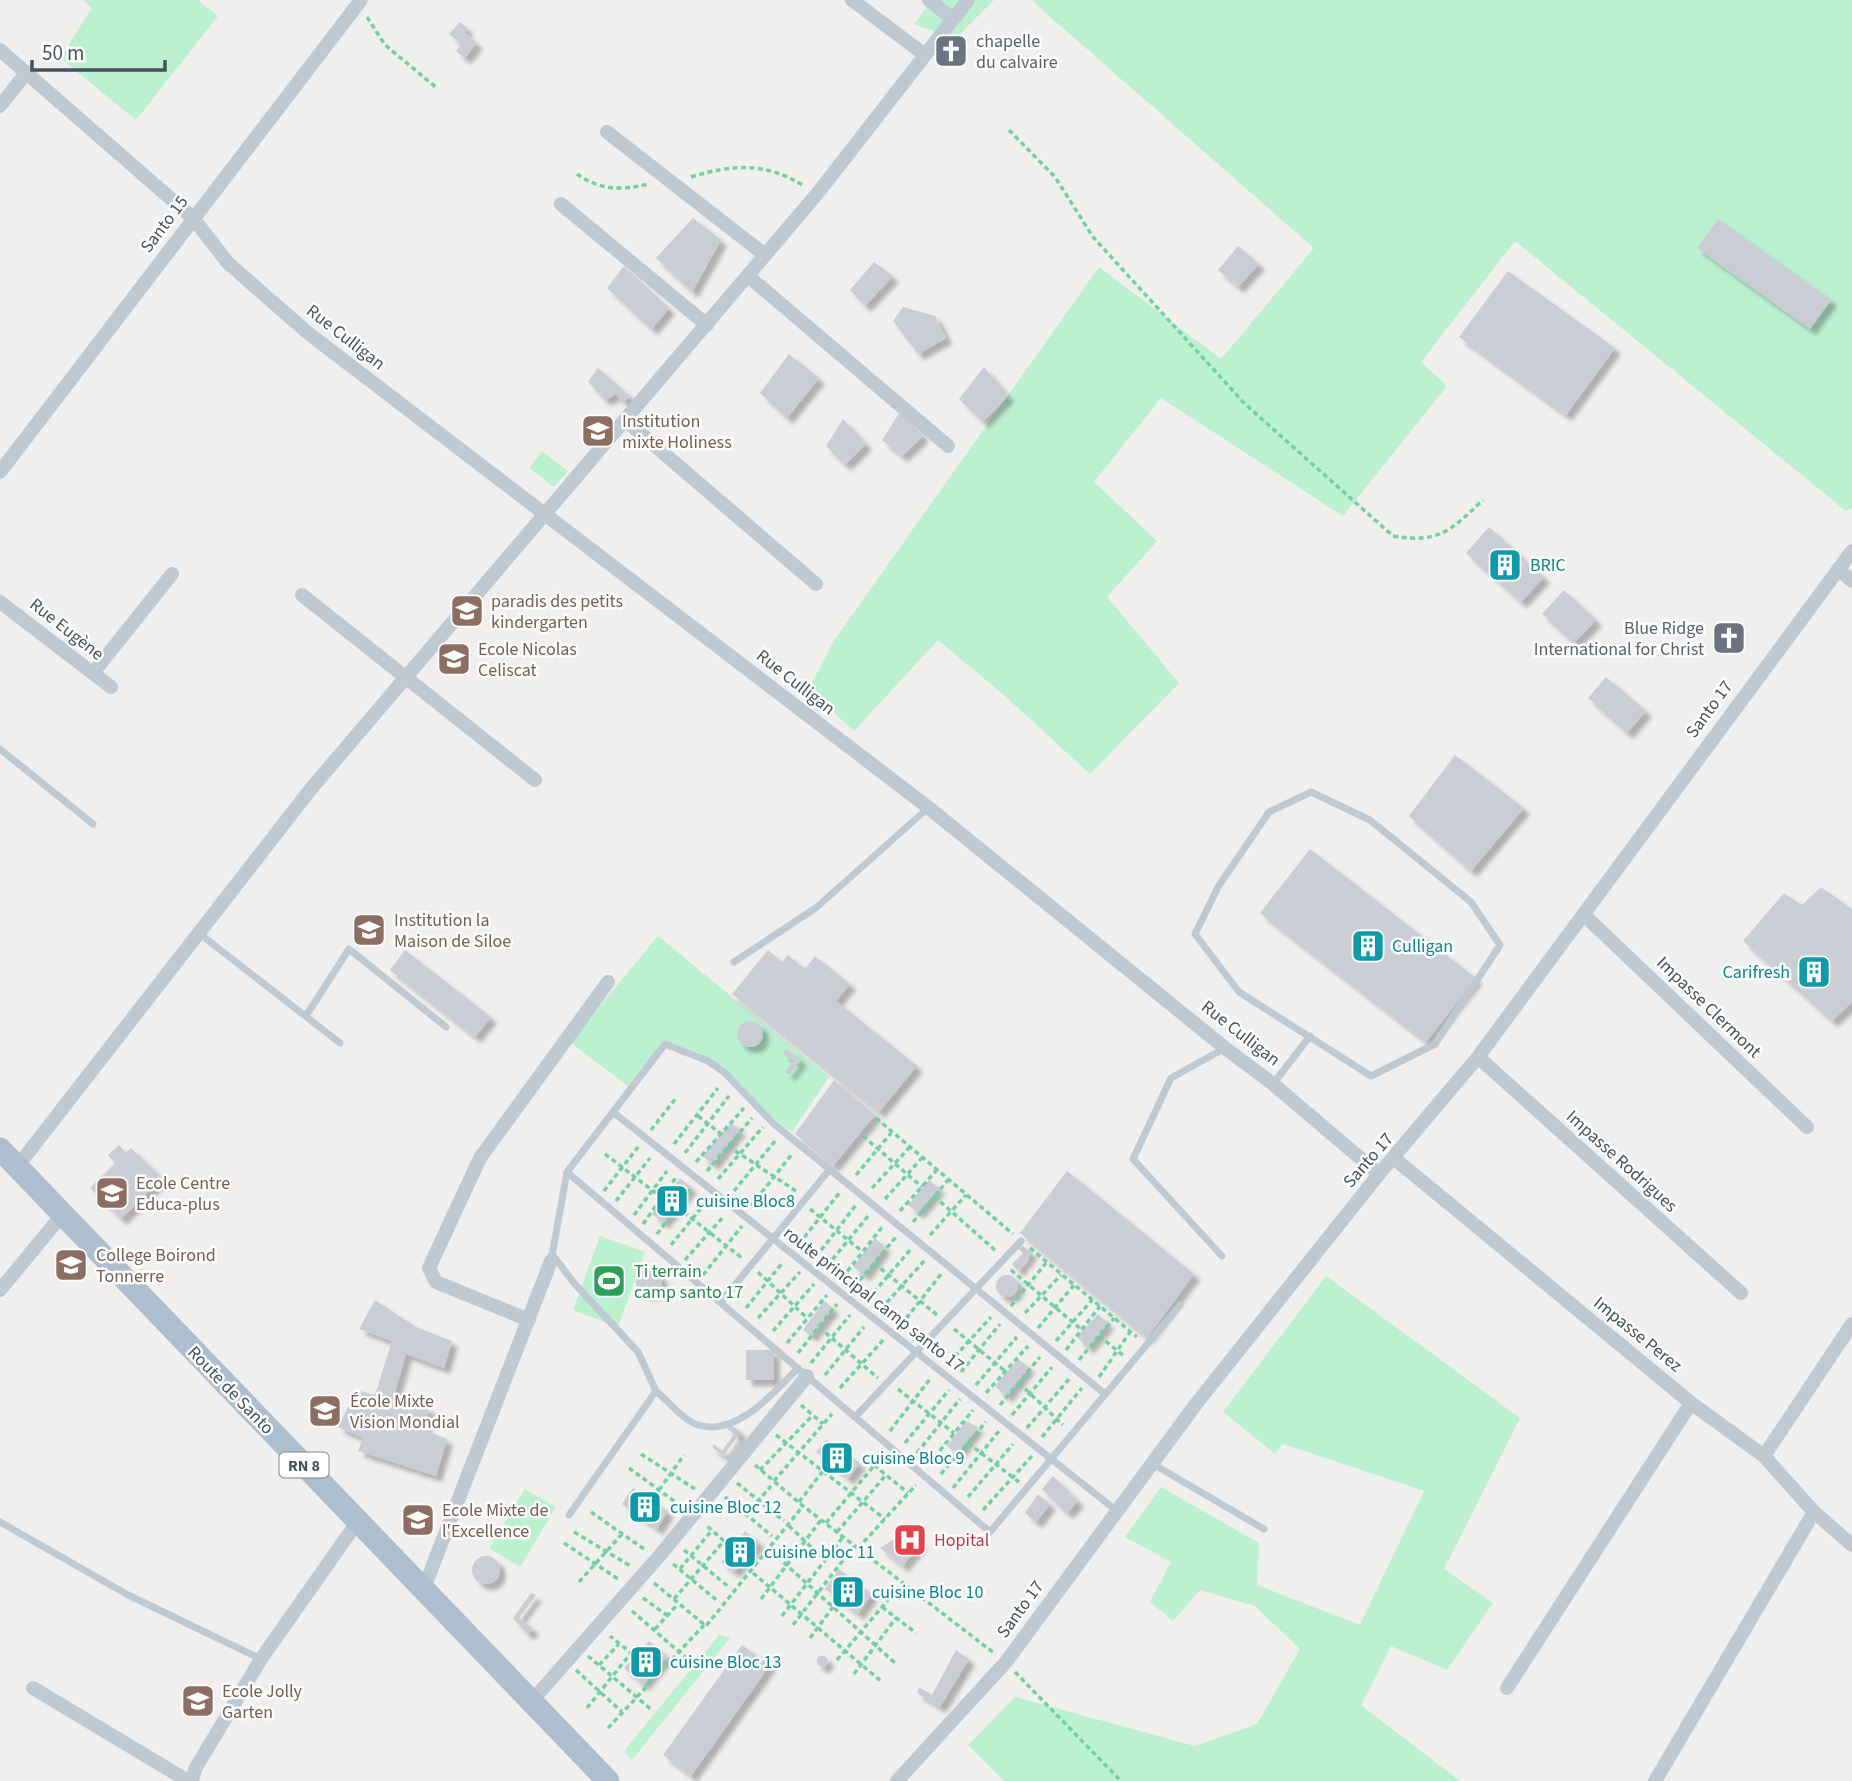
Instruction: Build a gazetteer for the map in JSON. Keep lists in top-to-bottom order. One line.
{"streets":{"main road":["Route de Santo","RN 8"],"street":["Santo 15","Rue Culligan","Rue Eugène","Santo 17","Impasse Clermont","Impasse Rodrigues","Impasse Perez"],"lane":["route principal camp santo 17"]},"crossings":[["Santo 15","Rue Culligan"],["Rue Culligan","Santo 17"],["Santo 17","Impasse Clermont"],["Santo 17","Impasse Rodrigues"],["Santo 17","route principal camp santo 17"],["Santo 17","Impasse Perez"]],"places":{"church":["chapelle du calvaire","Blue Ridge International for Christ"],"school or university":["Institution mixte Holiness","paradis des petits kindergarten","Ecole Nicolas Celiscat","Institution la Maison de Siloe","Ecole Centre Educa-plus","College Boirond Tonnerre","École Mixte Vision Mondial","Ecole Mixte de l'Excellence","Ecole Jolly Garten"],"building":["BRIC","Culligan","Carifresh","cuisine Bloc8","cuisine Bloc 9","cuisine Bloc 12","cuisine bloc 11","cuisine Bloc 10","cuisine Bloc 13"],"sports":["Ti terrain camp santo 17"],"hospital":["Hopital"]},"scale_bar":"50 m"}
